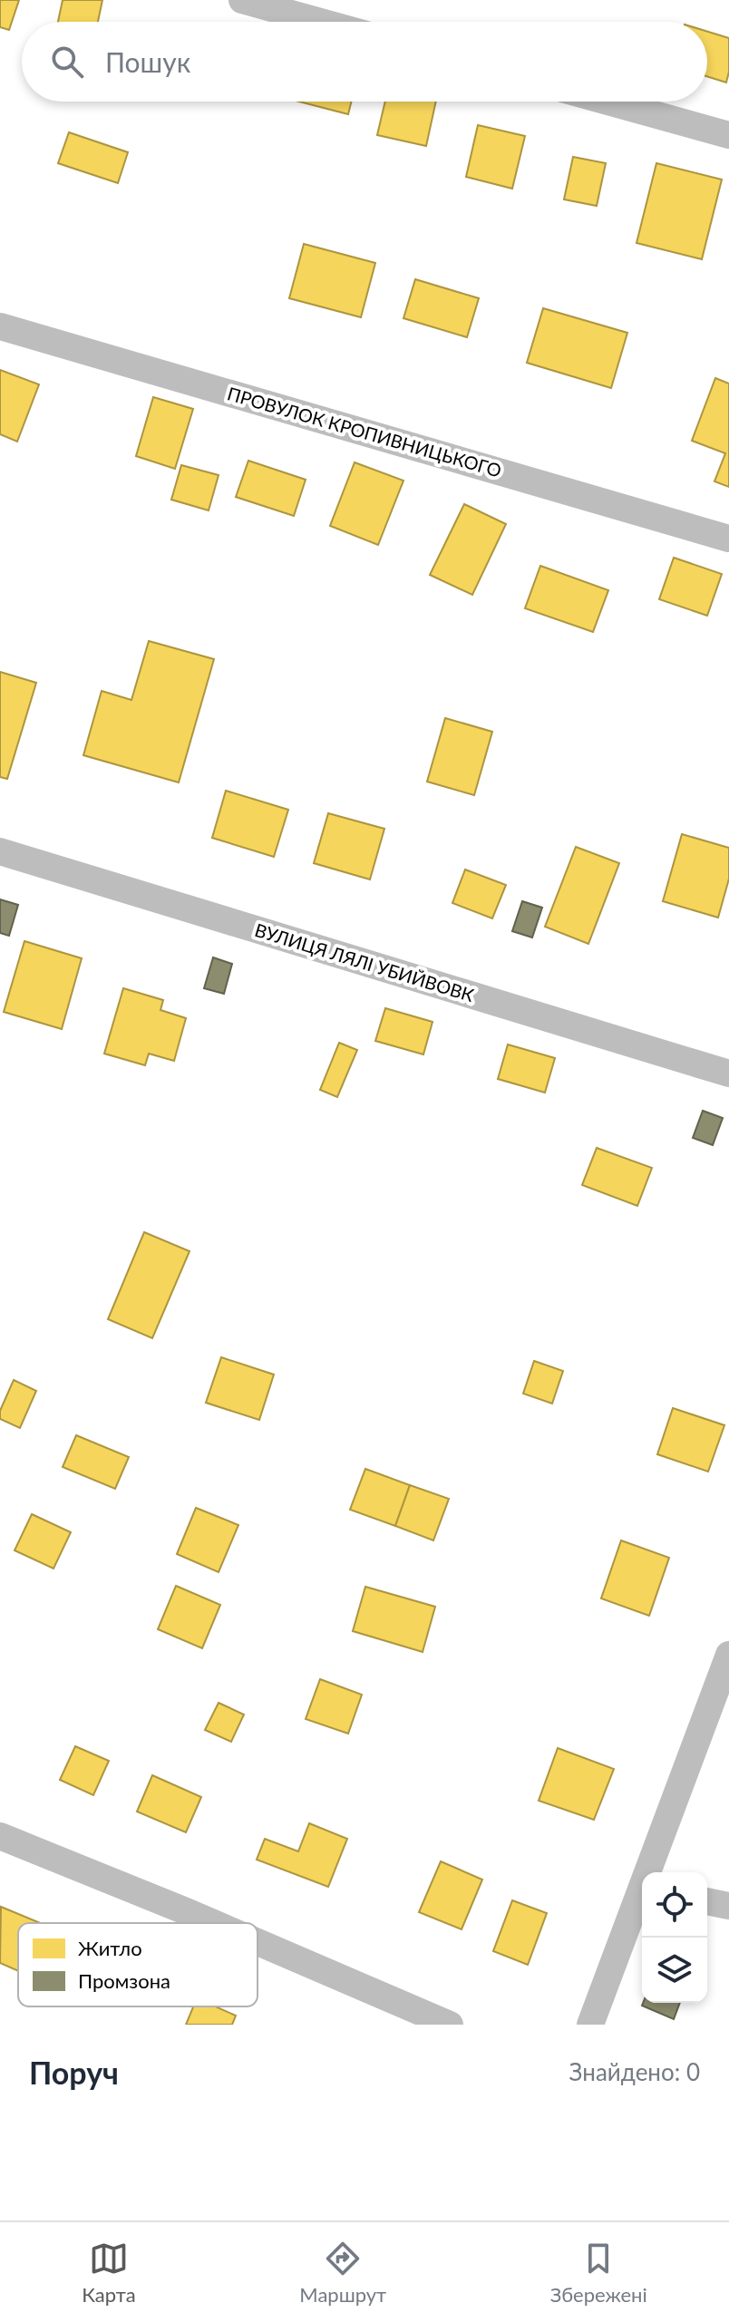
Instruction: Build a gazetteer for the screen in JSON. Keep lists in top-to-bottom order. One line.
{"streets":{"street":["ПРОВУЛОК КРОПИВНИЦЬКОГО","ВУЛИЦЯ ЛЯЛІ УБИЙВОВК"]},"legend":["Житло","Промзона"],"page":{"search":"Пошук","heading":["Поруч","Знайдено: 0"],"nav":["Карта","Маршрут","Збережені"]}}
